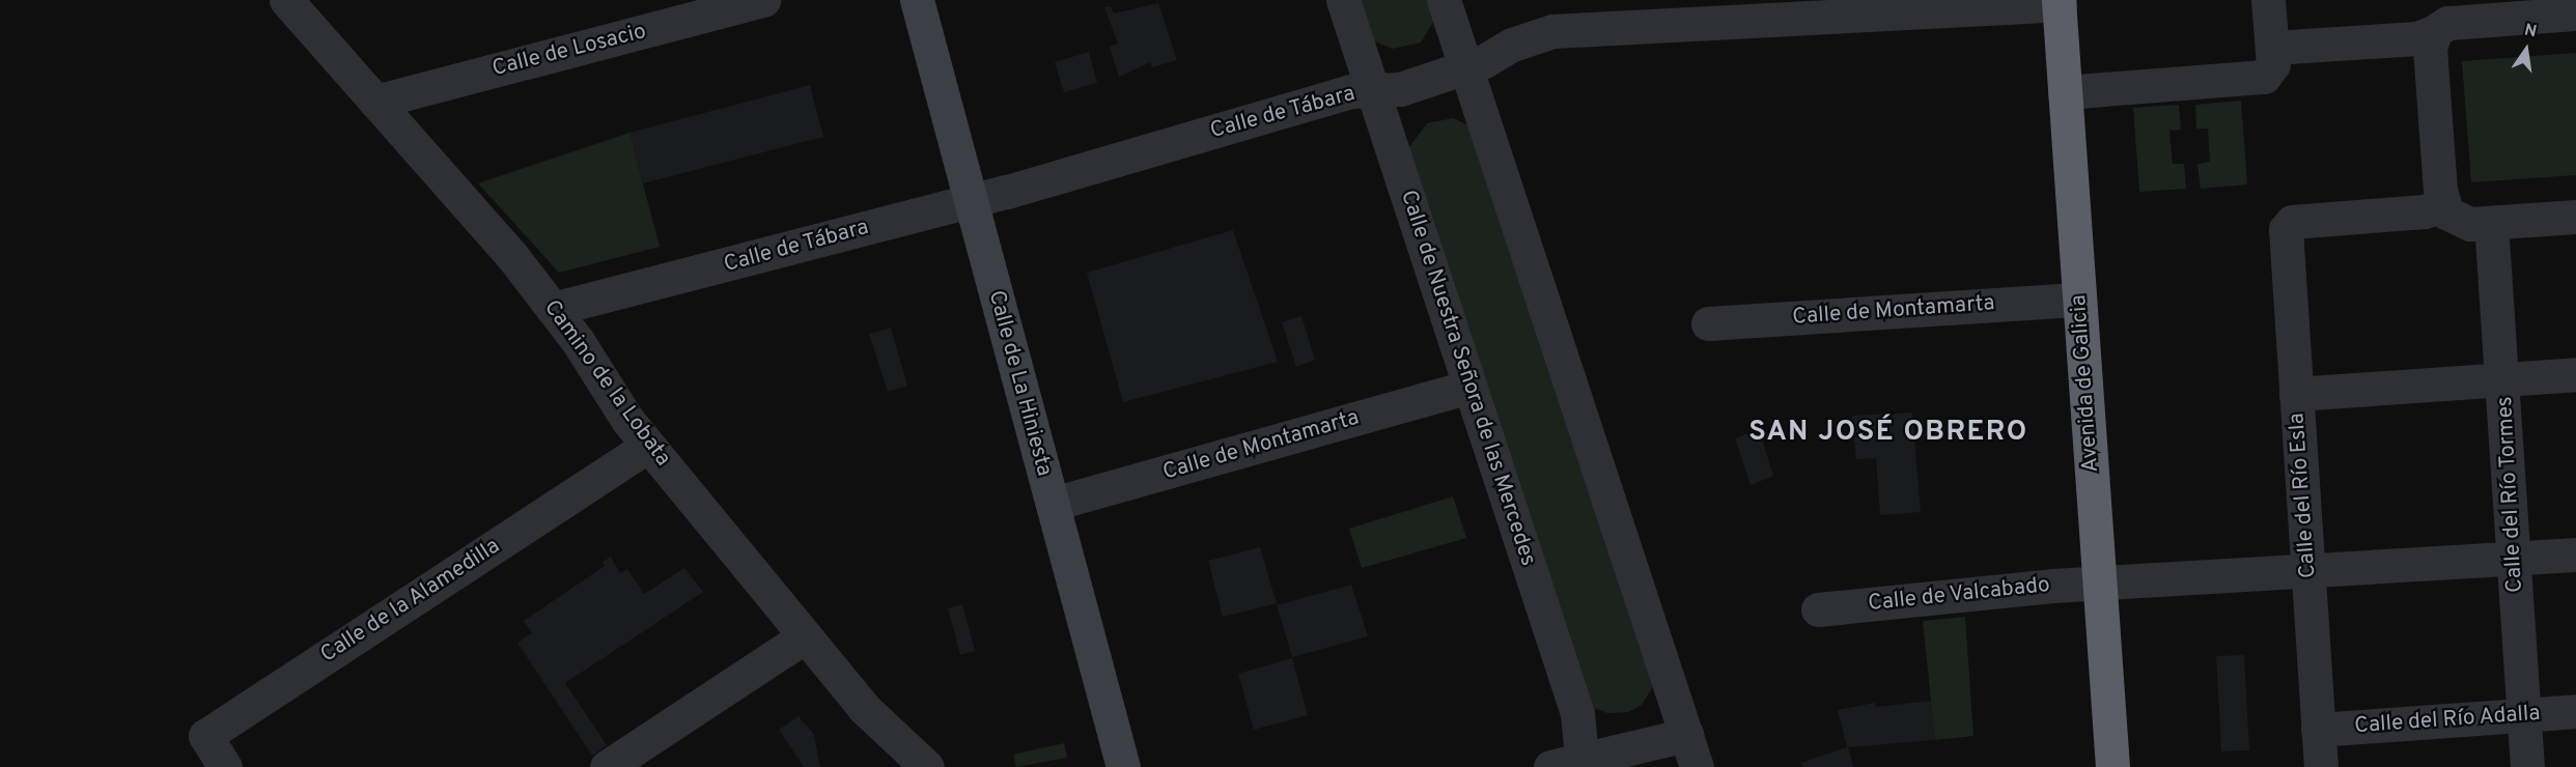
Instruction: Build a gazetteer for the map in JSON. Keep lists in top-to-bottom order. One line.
{"streets":{"highway":["Avenida de Galicia"],"street":["Calle de Losacio","Calle de Tábara","Calle de Montamarta","Calle de Nuestra Señora de las Mercedes","Camino de la Lobata","Calle de La Hiniesta","Calle del Río Tormes","Calle del Río Esla","Calle de Valcabado","Calle de la Alamedilla","Calle del Río Adalla"]},"crossings":[["Calle de Losacio","Camino de la Lobata"],["Calle de Tábara","Calle de Nuestra Señora de las Mercedes"],["Calle de Tábara","Camino de la Lobata"],["Calle de Tábara","Calle de La Hiniesta"],["Calle de Tábara","Avenida de Galicia"],["Calle de Montamarta","Calle de Nuestra Señora de las Mercedes"],["Calle de Montamarta","Calle de La Hiniesta"],["Calle de Montamarta","Avenida de Galicia"],["Camino de la Lobata","Calle de la Alamedilla"],["Avenida de Galicia","Calle de Valcabado"],["Calle del Río Tormes","Calle de Valcabado"],["Calle del Río Tormes","Calle del Río Adalla"],["Calle del Río Esla","Calle de Valcabado"],["Calle del Río Esla","Calle del Río Adalla"]],"districts":["SAN JOSÉ OBRERO"],"north":"top"}
